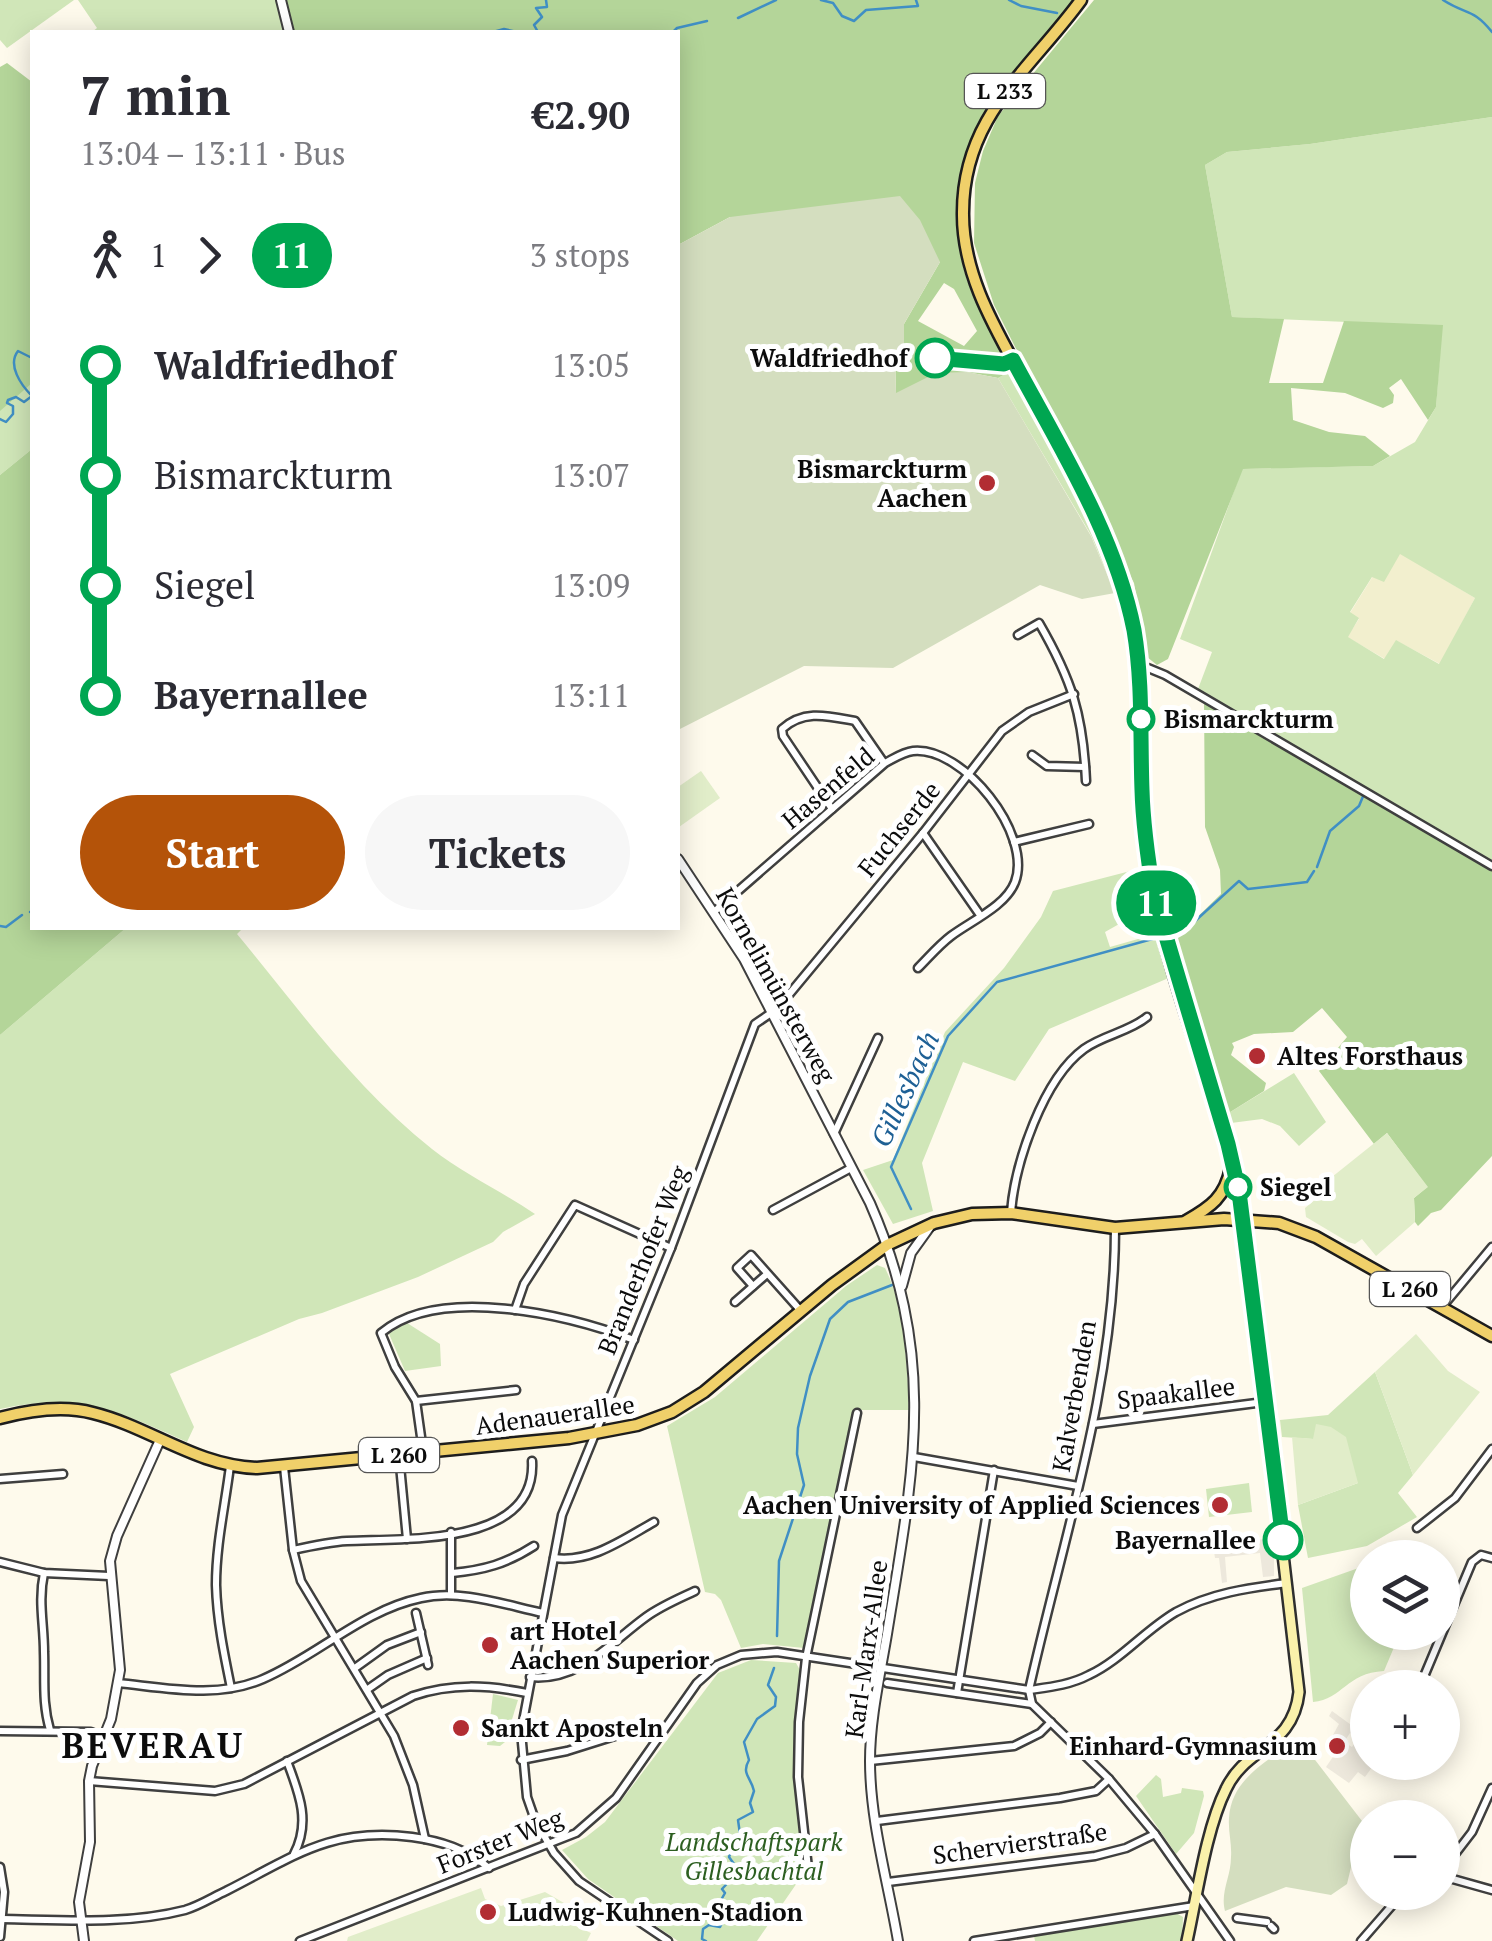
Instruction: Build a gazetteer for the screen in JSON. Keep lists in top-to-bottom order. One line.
{"streets":{"main road":["L 233","L 260","Adenauerallee"],"street":["Hasenfeld","Fuchserde","Kornelimünsterweg","Branderhofer Weg","Spaakallee","Kalverbenden","Karl-Marx-Allee","Forster Weg","Schervierstraße"]},"crossings":[["L 233","L 260"],["L 233","Spaakallee"],["L 233","Adenauerallee"],["Hasenfeld","Fuchserde"],["Hasenfeld","Kornelimünsterweg"],["Fuchserde","Kornelimünsterweg"],["Fuchserde","Branderhofer Weg"],["Kornelimünsterweg","Branderhofer Weg"],["Kornelimünsterweg","Adenauerallee"],["Kornelimünsterweg","Karl-Marx-Allee"],["Branderhofer Weg","Adenauerallee"],["Branderhofer Weg","Forster Weg"],["L 260","Adenauerallee"],["Spaakallee","Kalverbenden"],["Kalverbenden","Adenauerallee"],["Kalverbenden","Forster Weg"],["Adenauerallee","Karl-Marx-Allee"],["Karl-Marx-Allee","Forster Weg"],["Karl-Marx-Allee","Schervierstraße"]],"districts":["BEVERAU"],"water":["Gillesbach"],"parks":["Landschaftspark Gillesbachtal"],"places":["Waldfriedhof","Bismarckturm Aachen","Bismarckturm","Altes Forsthaus","Siegel","Aachen University of Applied Sciences","Bayernallee","art Hotel Aachen Superior","Sankt Aposteln","Einhard-Gymnasium","Ludwig-Kuhnen-Stadion"],"lines":["bus line 11"],"page":{"on_map":"11","heading":["7 min","13:04 – 13:11 · Bus","€2.90"],"legs":["1","11","3 stops"],"list":[{"name":"Waldfriedhof","value":"13:05"},{"name":"Bismarckturm","value":"13:07"},{"name":"Siegel","value":"13:09"},{"name":"Bayernallee","value":"13:11"}],"buttons":["Start","Tickets"],"map_buttons":["+","−"]}}
